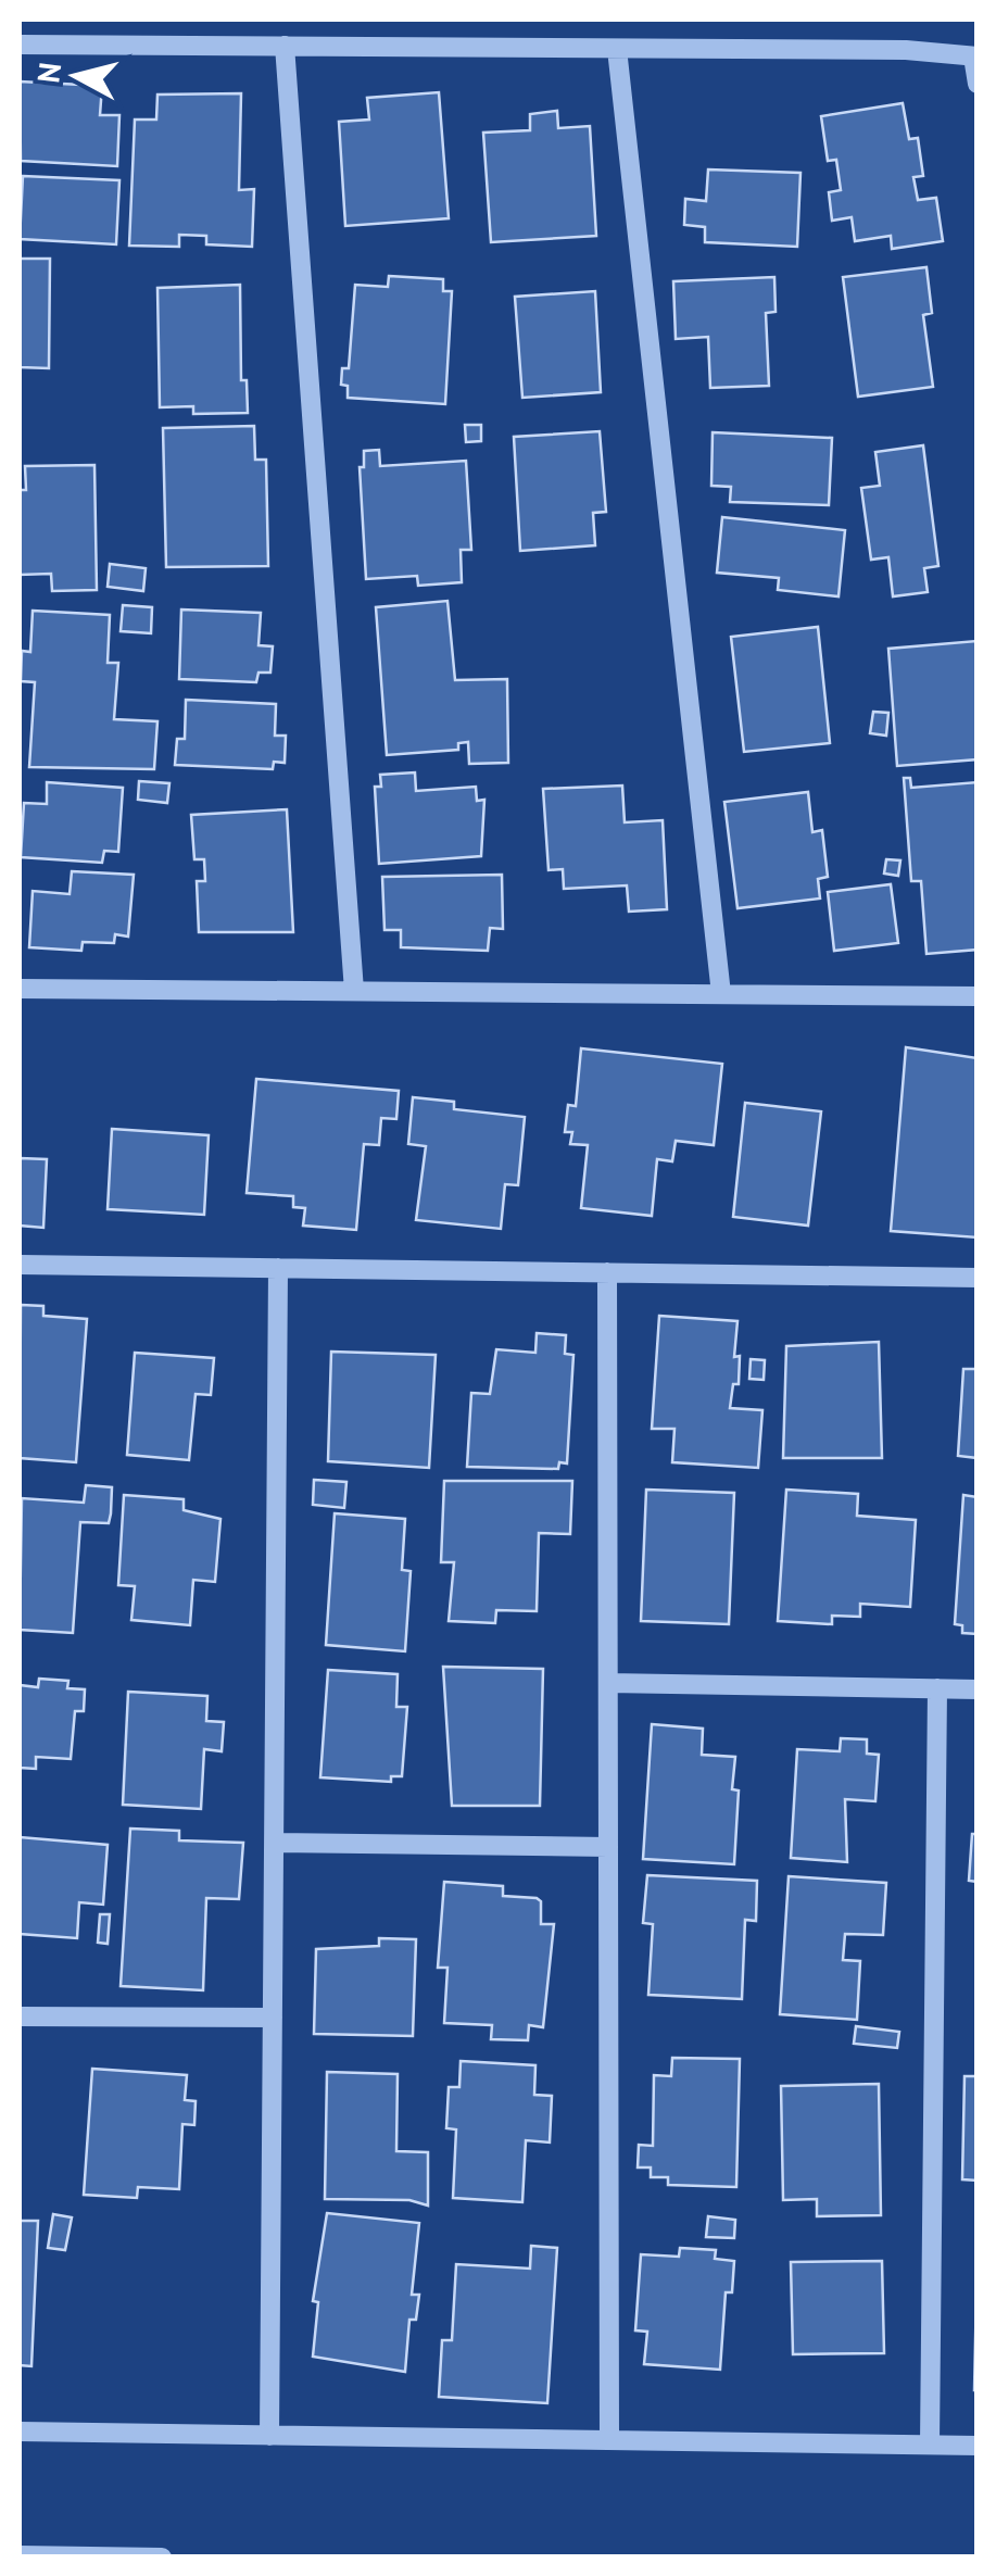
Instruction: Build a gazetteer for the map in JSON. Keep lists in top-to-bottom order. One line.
{"north":"left"}
